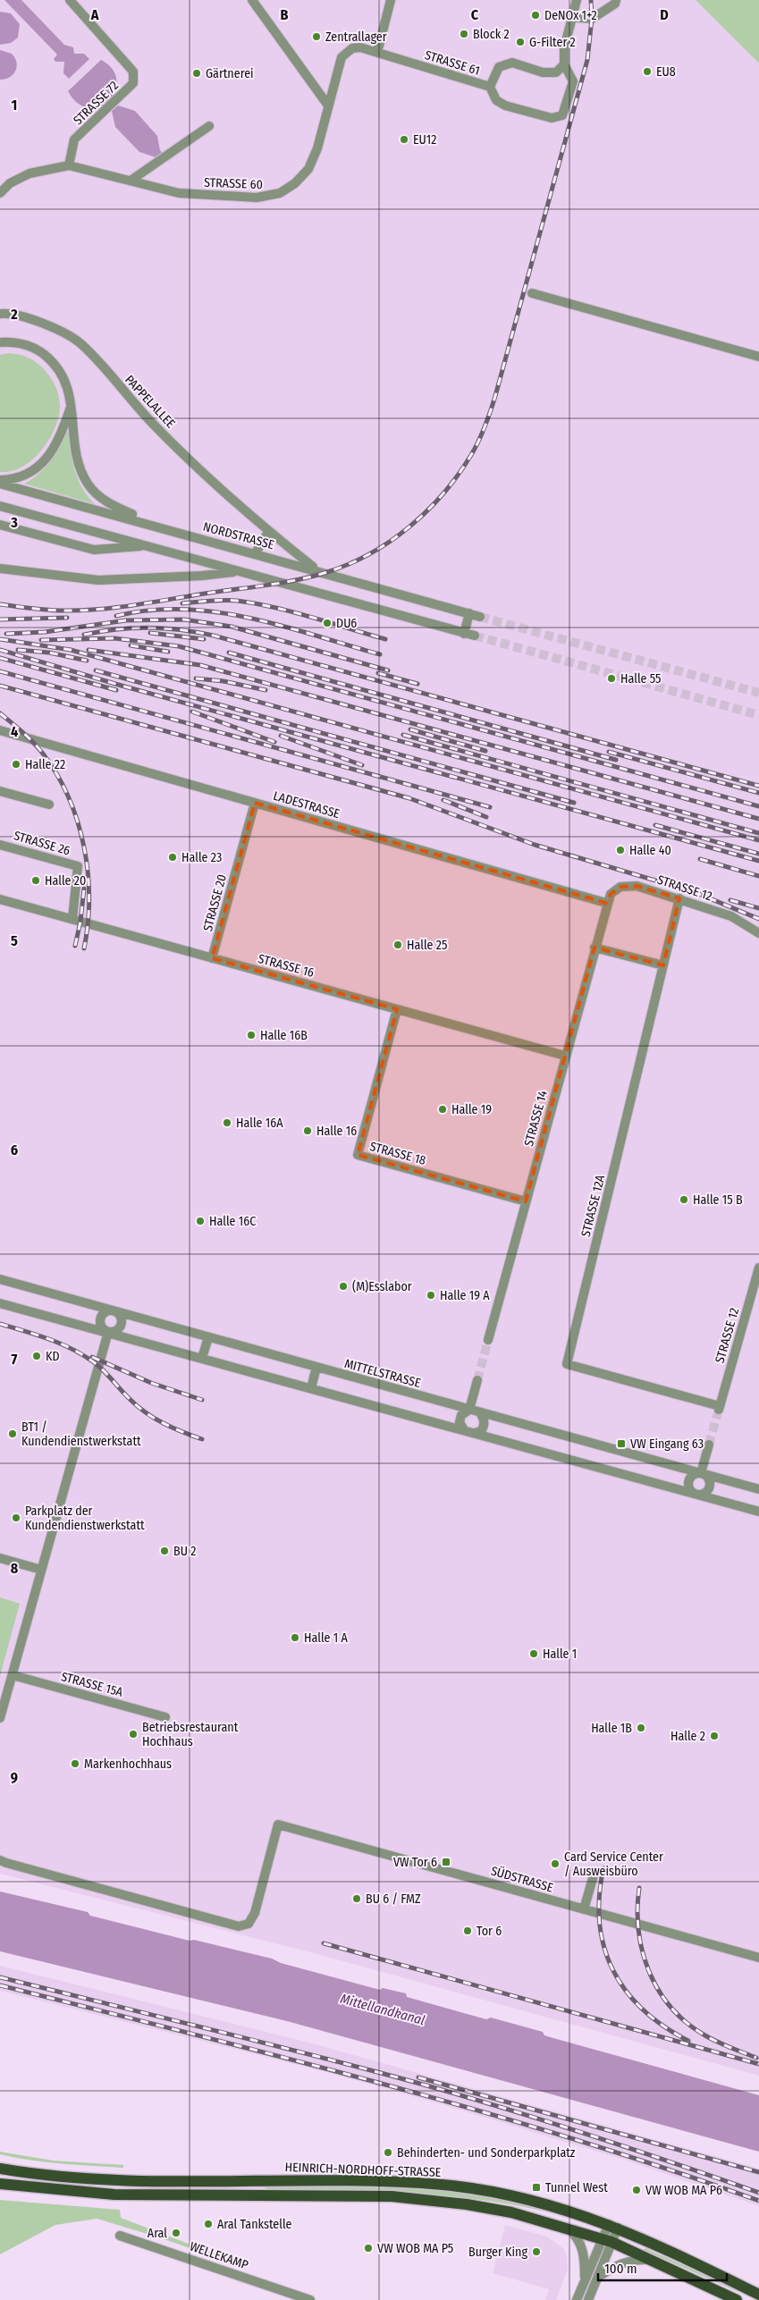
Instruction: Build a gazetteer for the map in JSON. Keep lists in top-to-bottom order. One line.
{"streets":{"main road":["HEINRICH-NORDHOFF-STRASSE"],"street":["STRASSE 61","STRASSE 72","STRASSE 60","PAPPELALLEE","NORDSTRASSE","LADESTRASSE","STRASSE 26","STRASSE 12","STRASSE 20","STRASSE 16","STRASSE 14","STRASSE 18","STRASSE 12A","MITTELSTRASSE","STRASSE 15A","SÜDSTRASSE","WELLEKAMP"]},"crossings":[["STRASSE 61","STRASSE 60"],["STRASSE 72","STRASSE 60"],["PAPPELALLEE","NORDSTRASSE"],["LADESTRASSE","STRASSE 12"],["LADESTRASSE","STRASSE 20"],["LADESTRASSE","STRASSE 14"],["STRASSE 26","STRASSE 16"],["STRASSE 12","STRASSE 14"],["STRASSE 12","STRASSE 12A"],["STRASSE 20","STRASSE 16"],["STRASSE 16","STRASSE 14"],["STRASSE 16","STRASSE 18"],["STRASSE 14","STRASSE 18"]],"water":["Mittellandkanal"],"places":{"other":["DeNOx 1+2","Block 2","Zentrallager","G-Filter 2","EU8","Gärtnerei","EU12","DU6","Halle 55","Halle 22","Halle 40","Halle 23","Halle 20","Halle 25","Halle 16B","Halle 19","Halle 16A","Halle 16","Halle 15 B","Halle 16C","(M)Esslabor","Halle 19 A","KD","BT1 / Kundendienstwerkstatt","Parkplatz der Kundendienstwerkstatt","BU 2","Halle 1 A","Halle 1","Halle 1B","Betriebsrestaurant Hochhaus","Halle 2","Markenhochhaus","Card Service Center / Ausweisbüro","BU 6 / FMZ","Tor 6","Behinderten- und Sonderparkplatz","VW WOB MA P6","Aral Tankstelle","Aral","VW WOB MA P5","Burger King"],"transit":["VW Eingang 63","VW Tor 6","Tunnel West"]},"scale_bar":"100 m","grid":{"columns":["A","B","C","D"],"rows":["1","2","3","4","5","6","7","8","9"]}}
